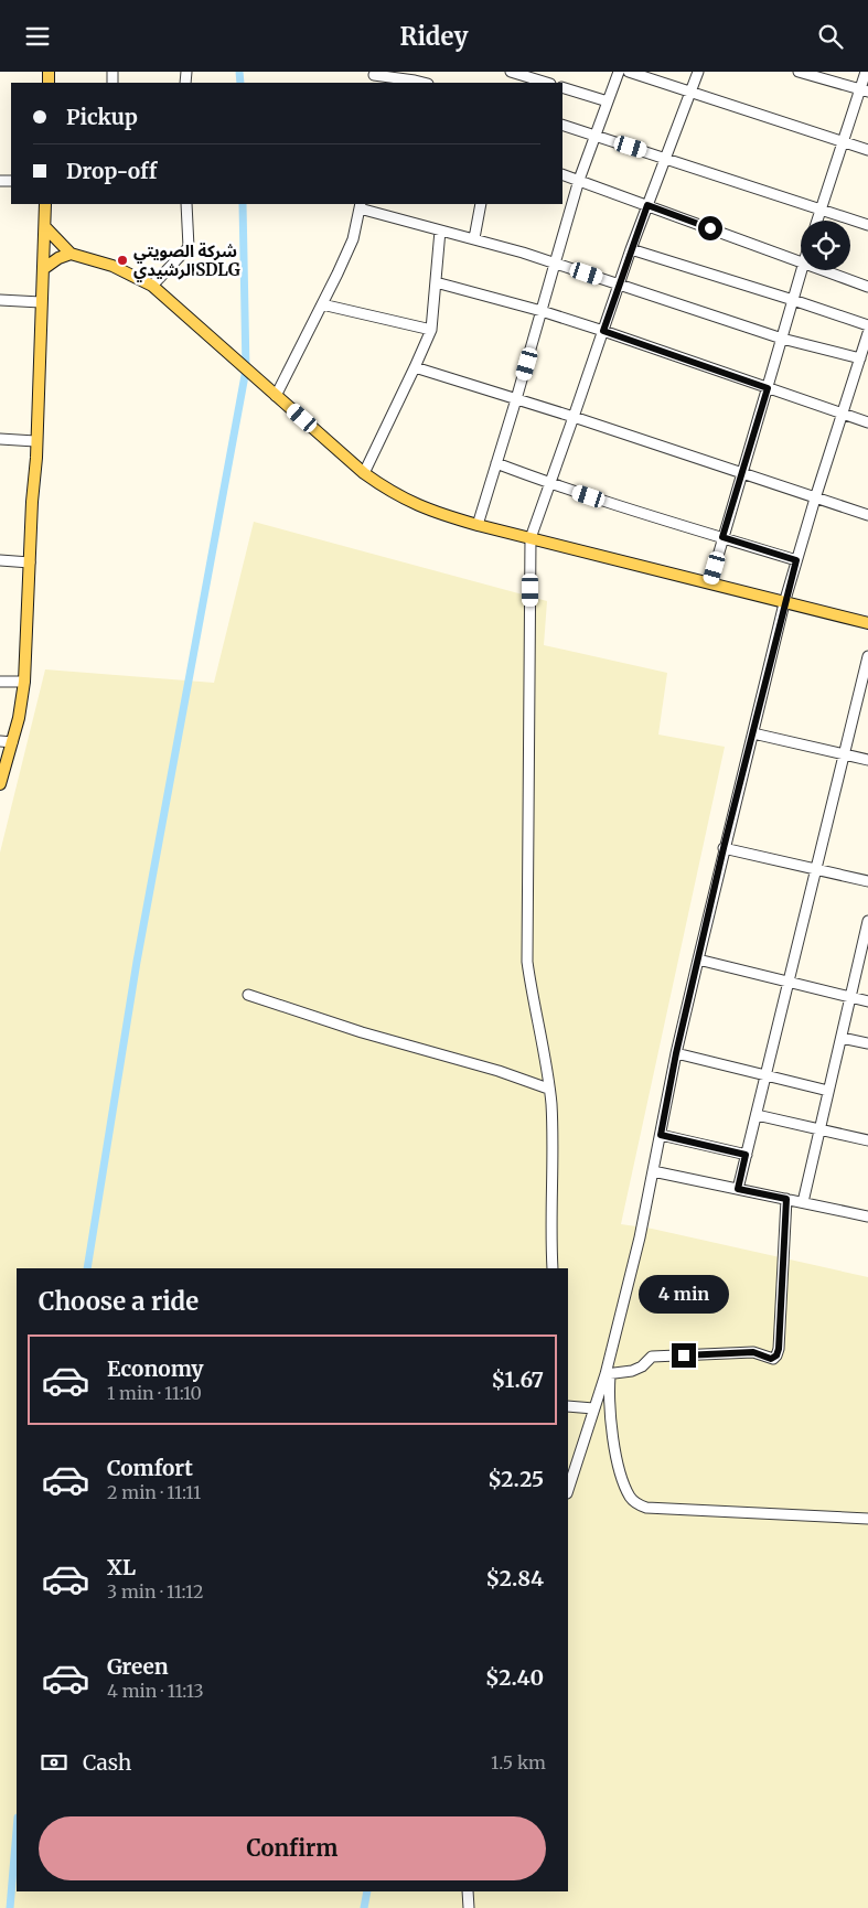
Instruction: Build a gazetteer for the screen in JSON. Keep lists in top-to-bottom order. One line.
{"places":["شركة الصويتي الرشيديSDLG"],"page":{"header":"Ridey","banner":["Pickup","Drop-off"],"heading":"Choose a ride","bubble":"4 min","list":[{"name":"Economy","note":"1 min · 11:10","value":"$1.67"},{"name":"Comfort","note":"2 min · 11:11","value":"$2.25"},{"name":"XL","note":"3 min · 11:12","value":"$2.84"},{"name":"Green","note":"4 min · 11:13","value":"$2.40"}],"pay":["Cash","1.5 km"],"buttons":"Confirm"}}
